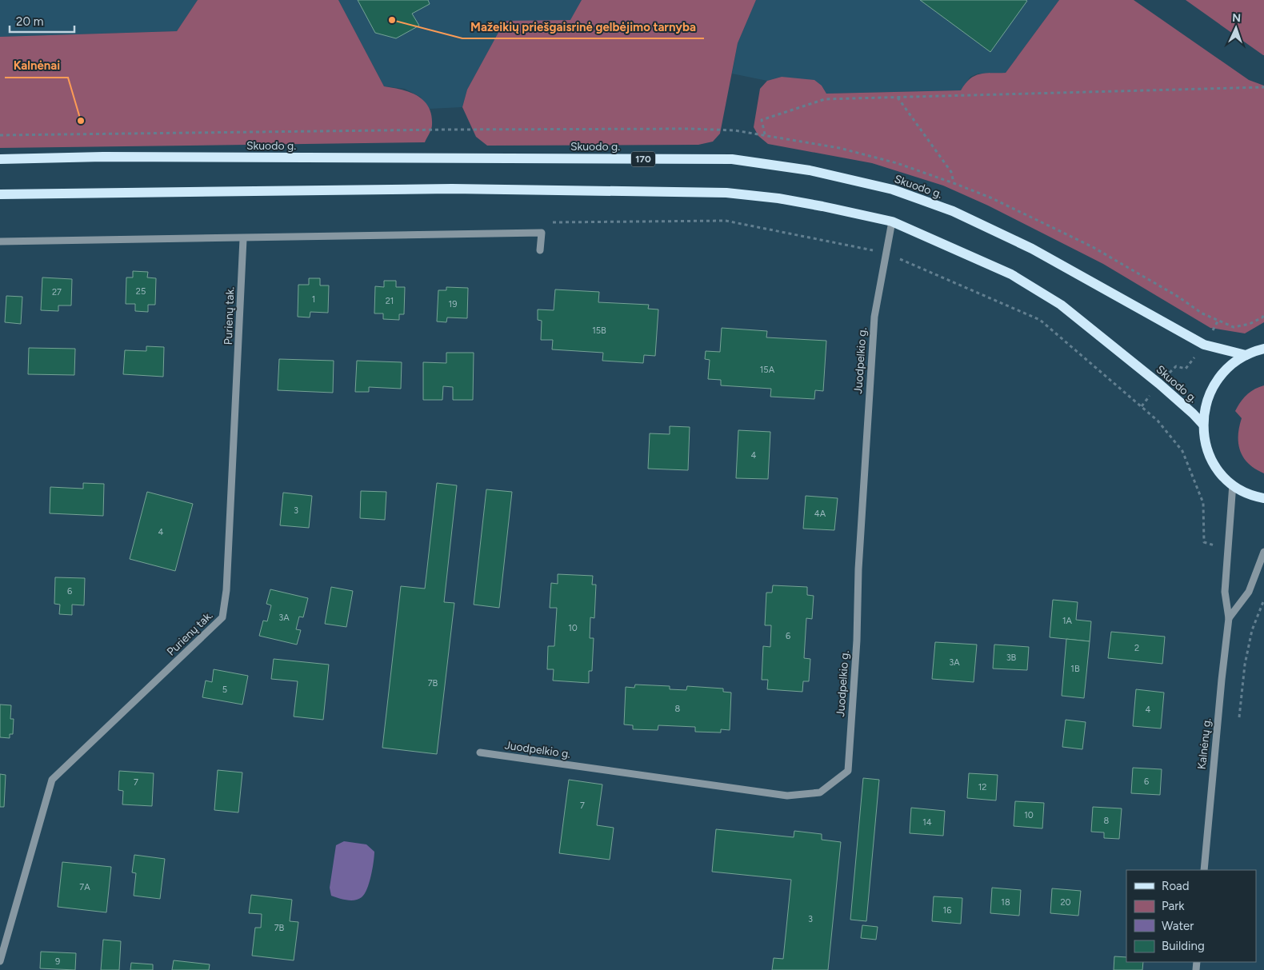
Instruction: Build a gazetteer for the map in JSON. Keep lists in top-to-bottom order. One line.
{"streets":{"main road":["Skuodo g.","170"],"street":["Purienų tak.","Juodpelkio g.","Kalnėnų g."]},"crossings":[["Skuodo g.","Juodpelkio g."]],"places":["Mažeikių priešgaisrinė gelbėjimo tarnyba","Kalnėnai"],"house_numbers":["25","27","1","21","19","15B","15A","4","3","4A","4","6","3A","1A","10","6","2","3B","3A","1B","7B","5","8","4","6","7","12","7","10","8","14","7A","18","20","16","3","7B","9"],"legend":["Road","Park","Water","Building"],"scale_bar":"20 m","north":"top"}
